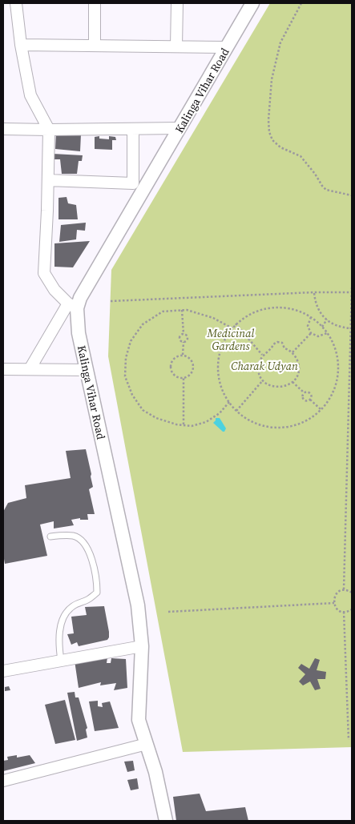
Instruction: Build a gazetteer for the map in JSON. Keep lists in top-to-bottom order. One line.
{"streets":{"street":["Kalinga Vihar Road"]},"parks":["Medicinal Gardens","Charak Udyan"]}
